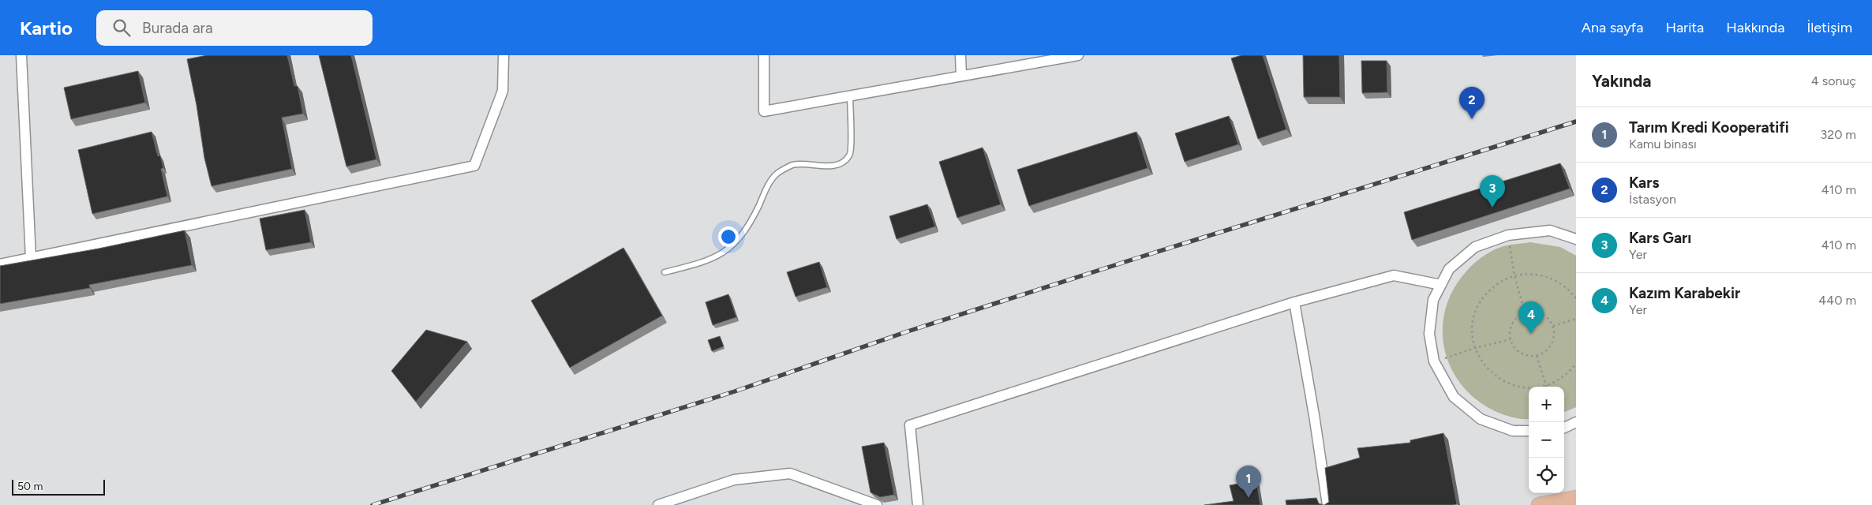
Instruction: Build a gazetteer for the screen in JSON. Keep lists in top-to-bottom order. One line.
{"scale_bar":"50 m","page":{"header":"Kartio","search":"Burada ara","nav":["Ana sayfa","Harita","Hakkında","İletişim"],"heading":["Yakında","4 sonuç"],"pins":["2","3","4","1"],"list":[{"mark":"1","name":"Tarım Kredi Kooperatifi","note":"Kamu binası","value":"320 m"},{"mark":"2","name":"Kars","note":"İstasyon","value":"410 m"},{"mark":"3","name":"Kars Garı","note":"Yer","value":"410 m"},{"mark":"4","name":"Kazım Karabekir","note":"Yer","value":"440 m"}],"map_buttons":["+","−"],"scale":"50 m"}}
